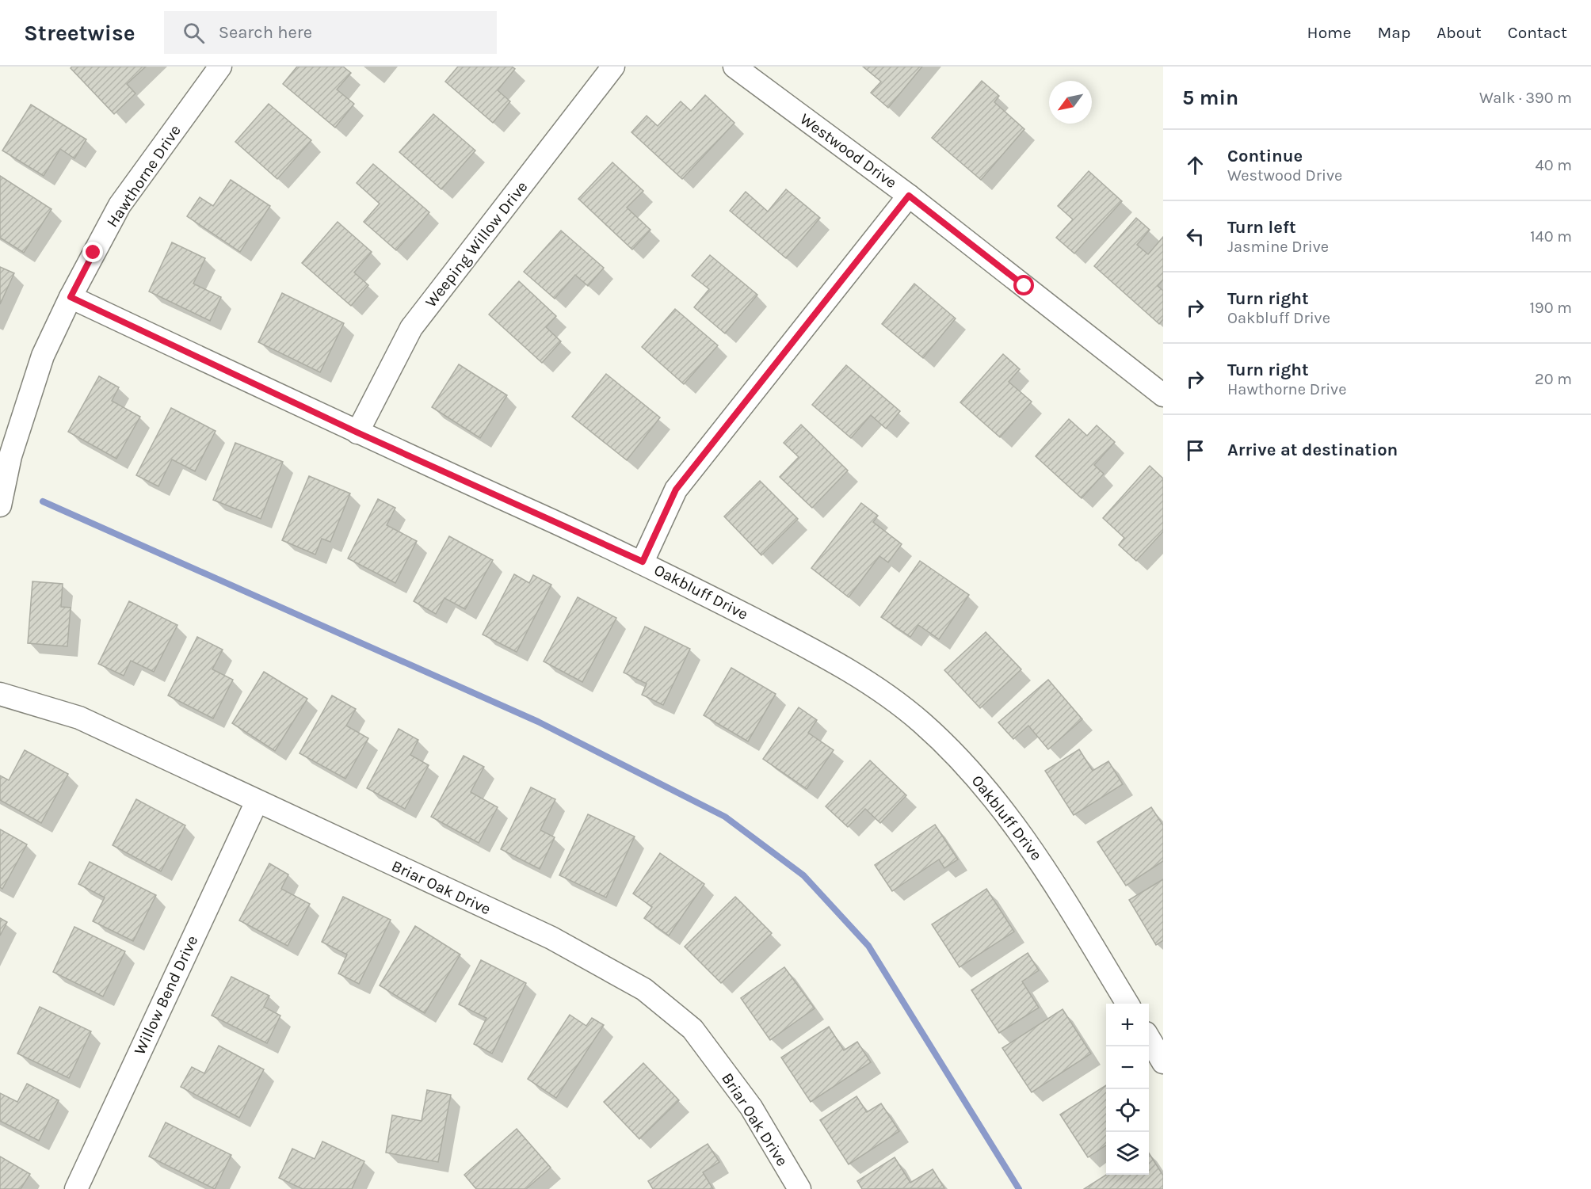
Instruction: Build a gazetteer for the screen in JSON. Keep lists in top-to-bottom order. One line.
{"streets":{"street":["Westwood Drive","Hawthorne Drive","Weeping Willow Drive","Oakbluff Drive","Briar Oak Drive","Willow Bend Drive"]},"crossings":[["Hawthorne Drive","Oakbluff Drive"],["Weeping Willow Drive","Oakbluff Drive"],["Briar Oak Drive","Willow Bend Drive"]],"north":"bottom left","page":{"header":"Streetwise","search":"Search here","nav":["Home","Map","About","Contact"],"heading":["5 min","Walk · 390 m"],"list":[["Continue","Westwood Drive","40 m"],["Turn left","Jasmine Drive","140 m"],["Turn right","Oakbluff Drive","190 m"],["Turn right","Hawthorne Drive","20 m"],"Arrive at destination"],"map_buttons":["+","−"]}}
